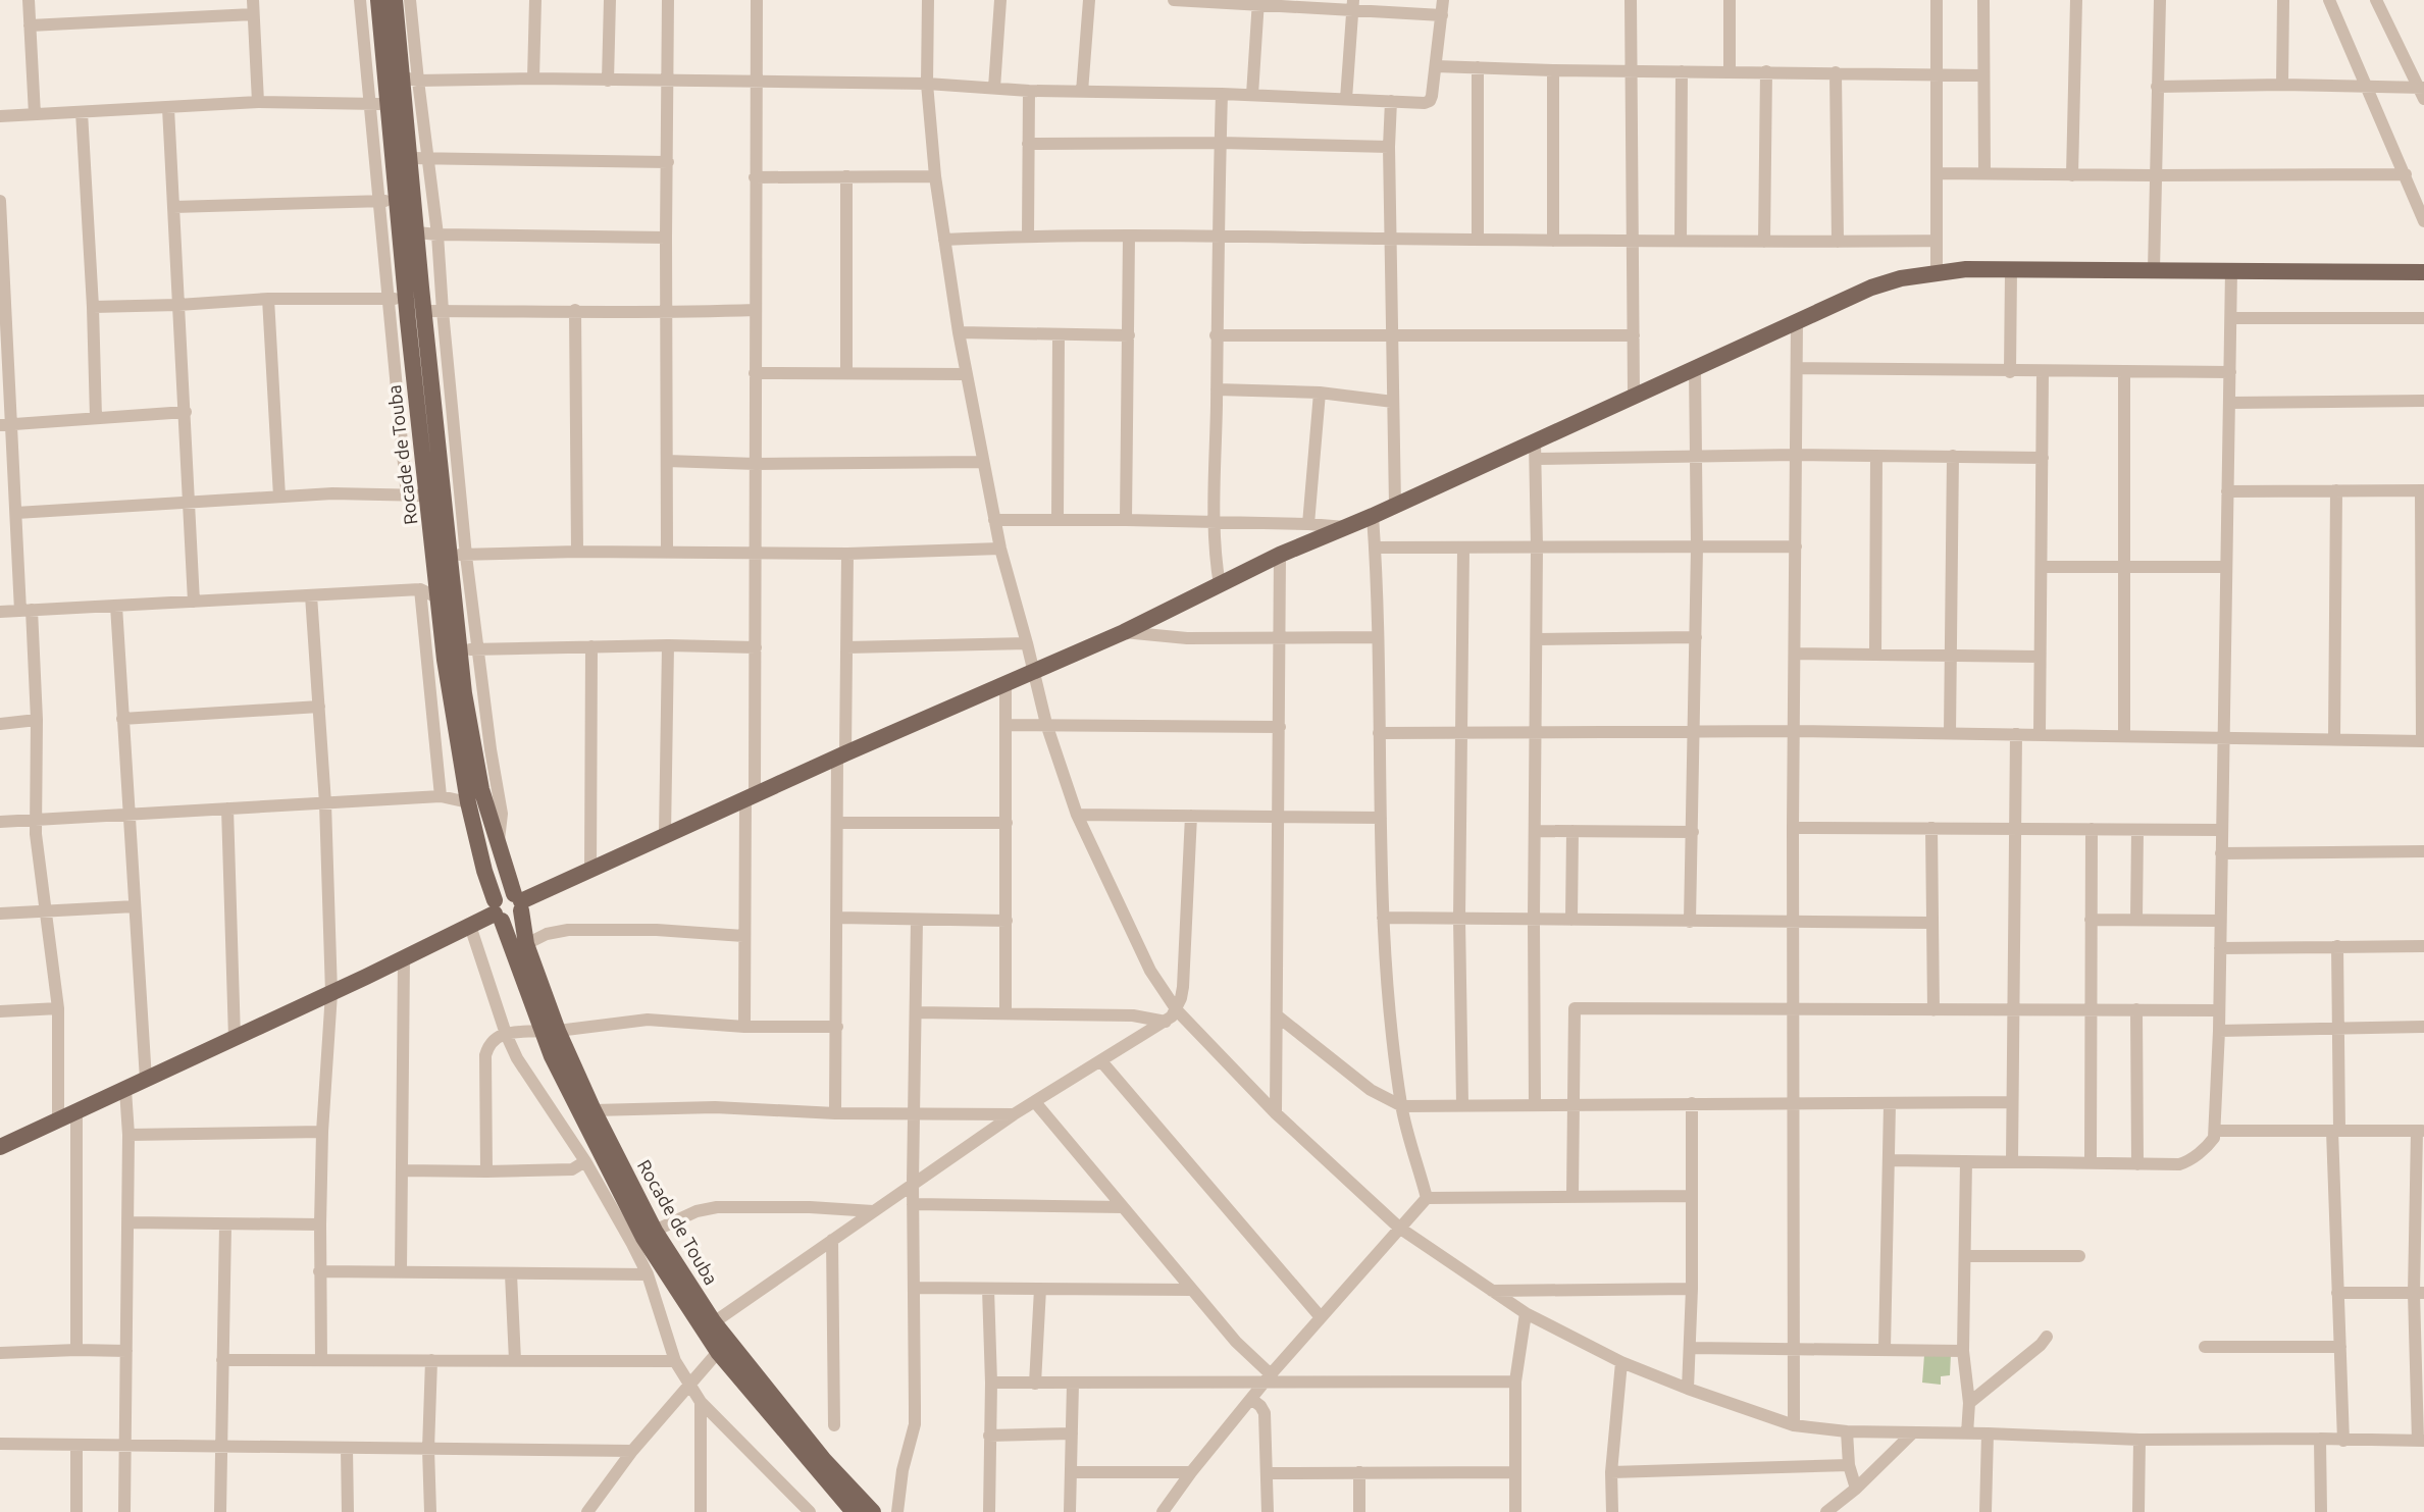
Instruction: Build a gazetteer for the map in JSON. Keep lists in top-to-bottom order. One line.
{"streets":{"main road":["Rocade de Touba"]}}
